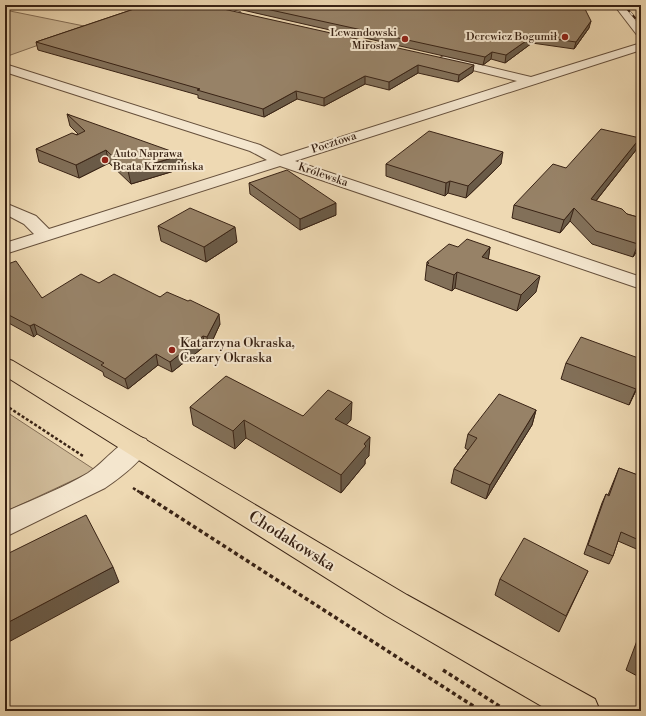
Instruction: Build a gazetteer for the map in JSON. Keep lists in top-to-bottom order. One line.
{"streets":{"main road":["Chodakowska"],"street":["Pocztowa","Królewska"]},"crossings":[["Pocztowa","Królewska"]],"places":["Derewicz Bogumił","Lewandowski Mirosław","Auto Naprawa Beata Krzemińska","Katarzyna Okraska, Cezary Okraska"]}
